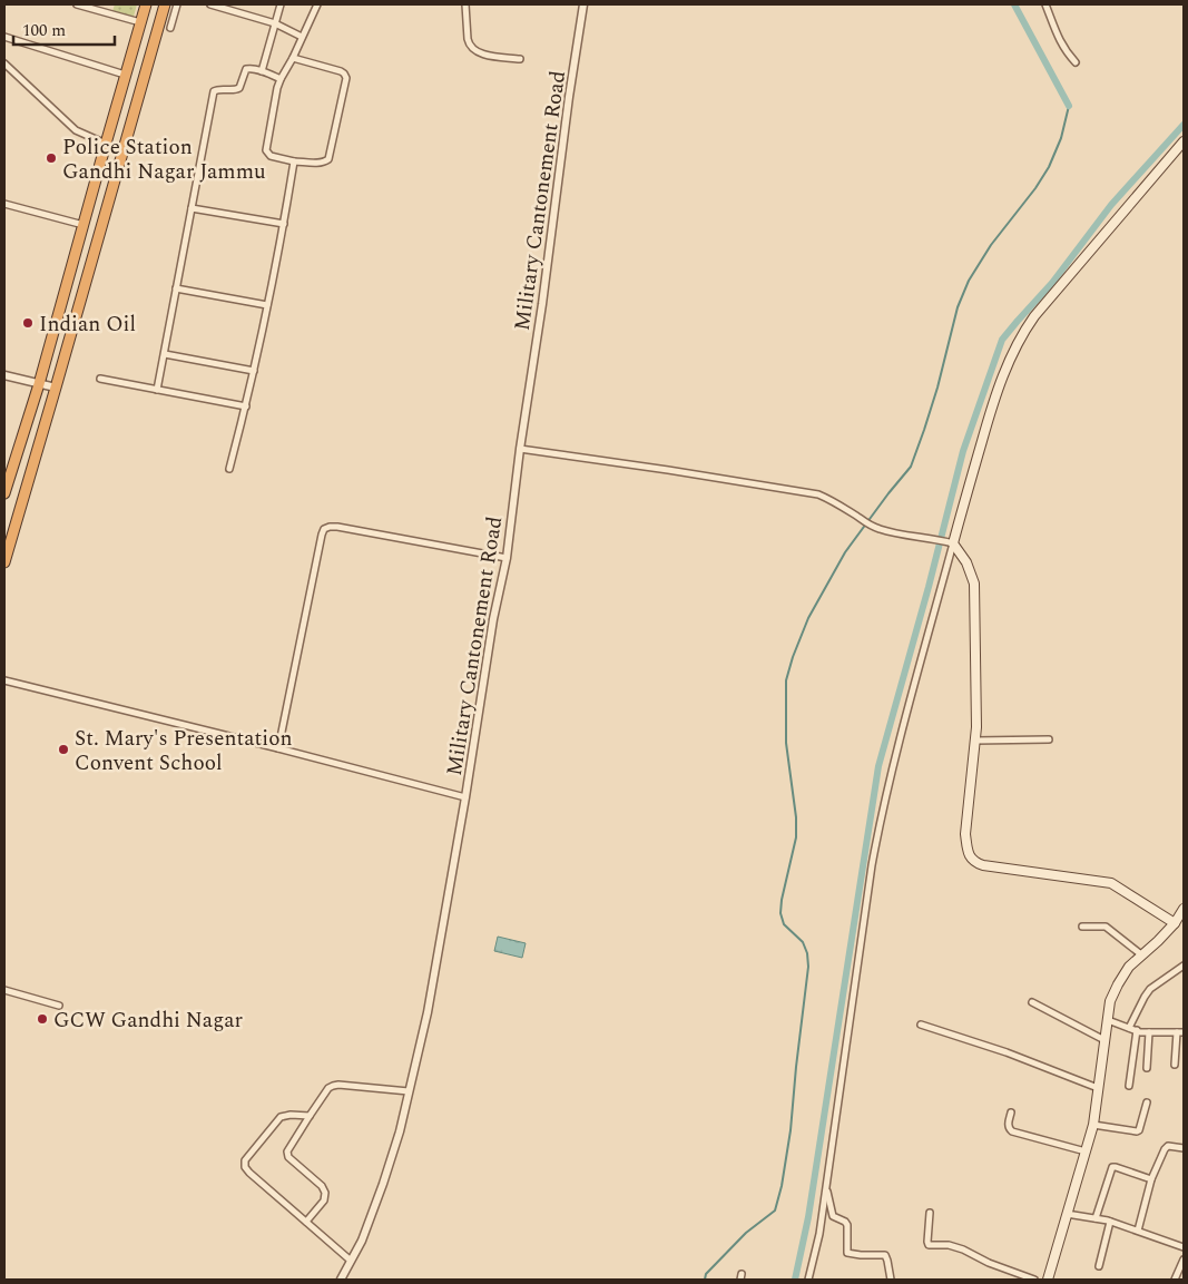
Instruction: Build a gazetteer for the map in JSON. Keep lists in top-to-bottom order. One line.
{"streets":{"street":["Military Cantonement Road"]},"places":["Police Station Gandhi Nagar Jammu","Indian Oil","St. Mary's Presentation Convent School","GCW Gandhi Nagar"],"scale_bar":"100 m"}
